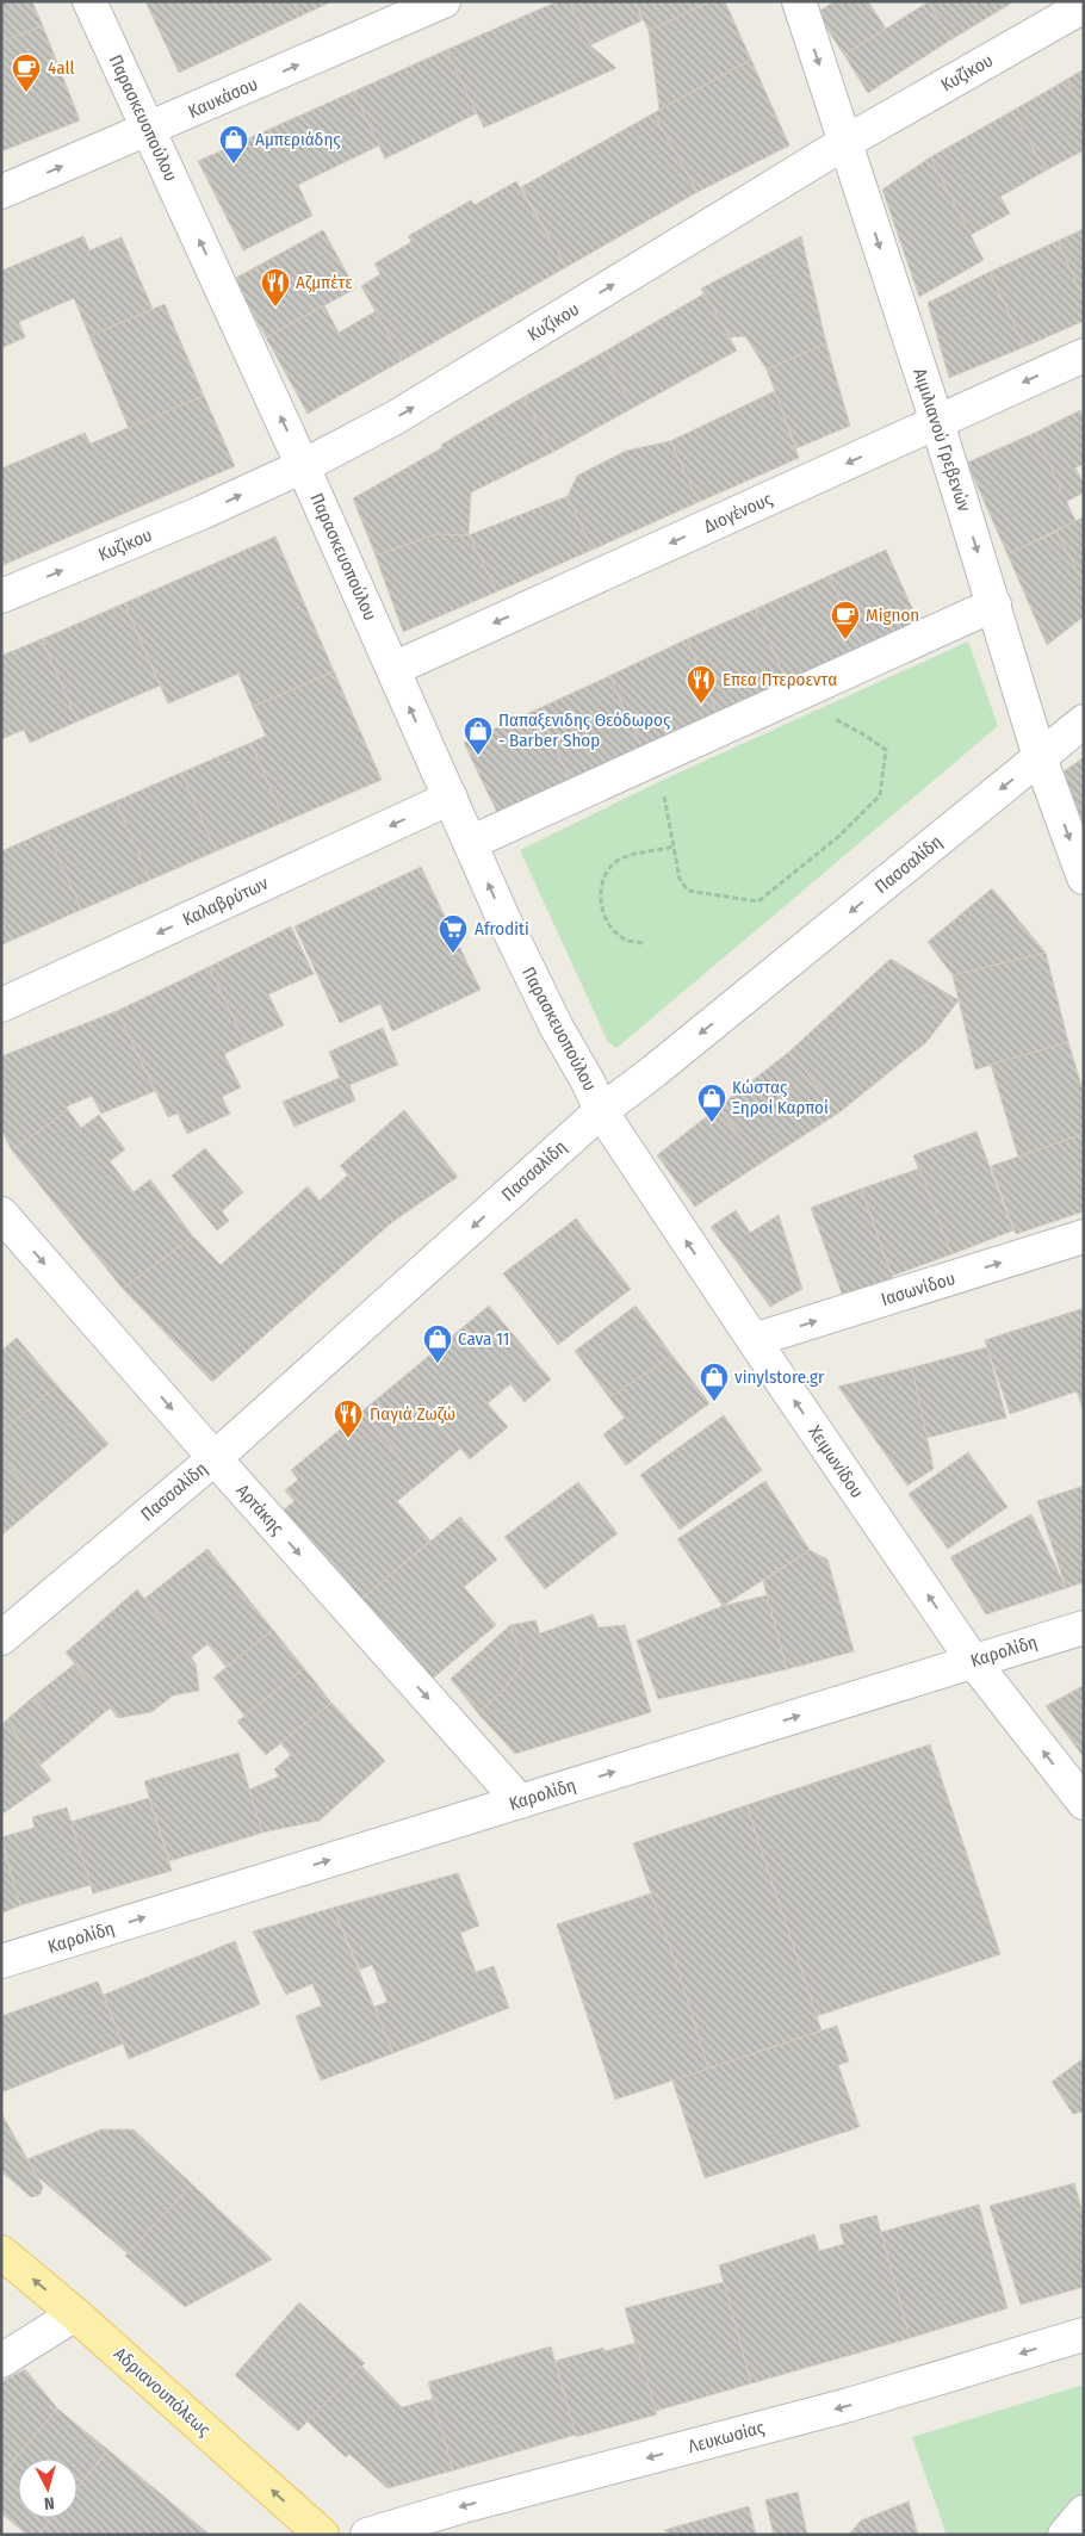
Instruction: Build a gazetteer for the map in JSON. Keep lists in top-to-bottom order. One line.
{"streets":{"main road":["Αδριανουπόλεως"],"street":["Κυζίκου","Καυκάσου","Παρασκευοπούλου","Αιμιλιανού Γρεβενών","Διογένους","Πασσαλίδη","Καλαβρύτων","Ιασωνίδου","Χειμωνίδου","Αρτάκης","Καρολίδη","Λευκωσίας"]},"crossings":[["Κυζίκου","Παρασκευοπούλου"],["Κυζίκου","Αιμιλιανού Γρεβενών"],["Καυκάσου","Παρασκευοπούλου"],["Παρασκευοπούλου","Διογένους"],["Παρασκευοπούλου","Πασσαλίδη"],["Παρασκευοπούλου","Καλαβρύτων"],["Παρασκευοπούλου","Χειμωνίδου"],["Αιμιλιανού Γρεβενών","Διογένους"],["Αιμιλιανού Γρεβενών","Πασσαλίδη"],["Πασσαλίδη","Χειμωνίδου"],["Πασσαλίδη","Αρτάκης"],["Ιασωνίδου","Χειμωνίδου"],["Χειμωνίδου","Καρολίδη"],["Αρτάκης","Καρολίδη"]],"one_way":["Κυζίκου","Καυκάσου","Παρασκευοπούλου","Αιμιλιανού Γρεβενών","Καλαβρύτων","Ιασωνίδου","Χειμωνίδου","Αρτάκης","Καρολίδη","Αδριανουπόλεως","Λευκωσίας"],"places":{"cafe":["4all","Mignon"],"shop":["Αμπεριάδης","Παπαξενιδης Θεόδωρος - Barber Shop","Κώστας Ξηροί Καρποί","Cava 11","vinylstore.gr"],"restaurant":["Αζμπέτε","Επεα Πτεροεντα","Γιαγιά Ζωζώ"],"supermarket":["Afroditi"]},"north":"bottom"}
